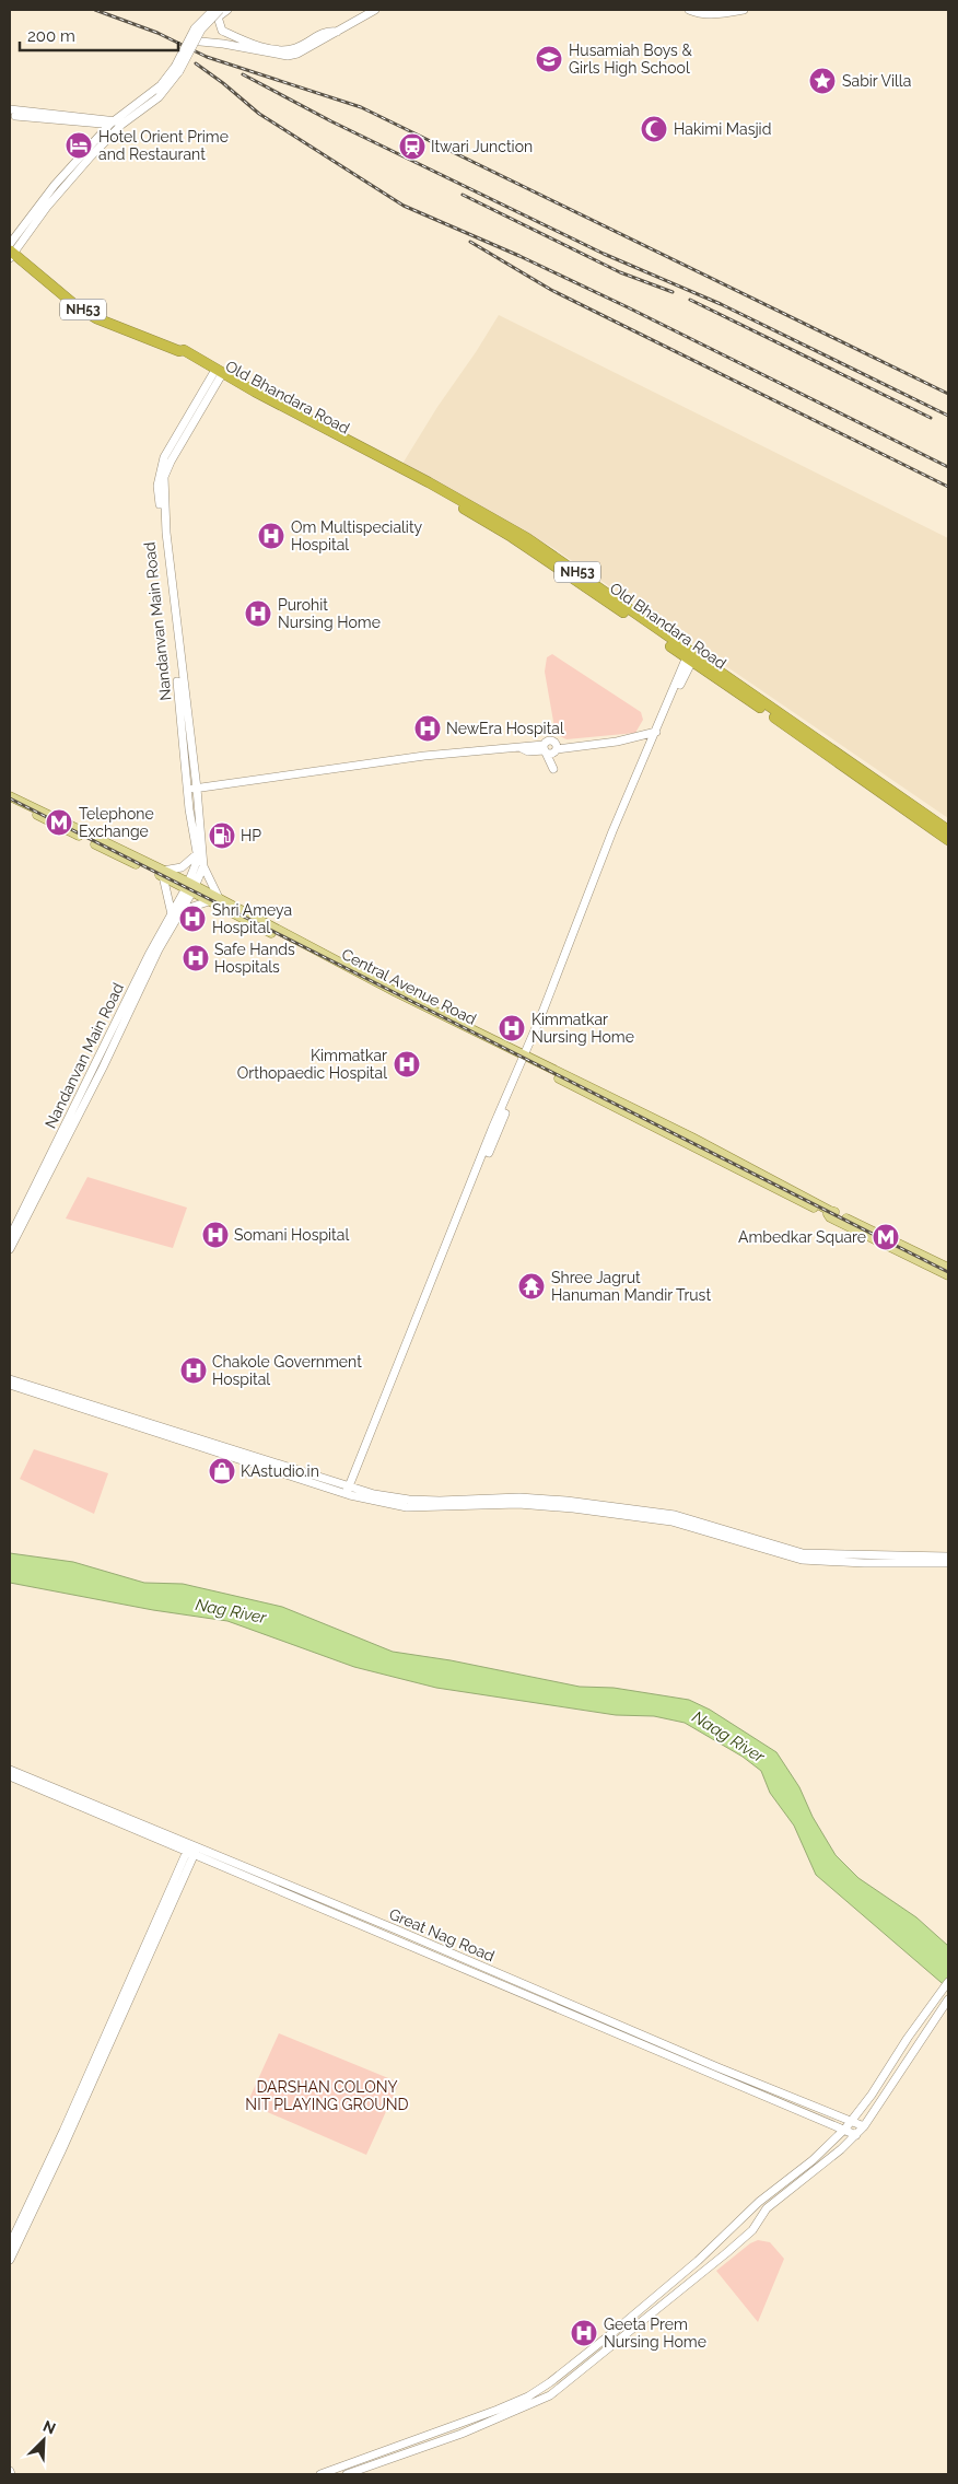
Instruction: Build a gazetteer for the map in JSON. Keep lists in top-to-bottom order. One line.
{"streets":{"highway":["NH53","Old Bhandara Road"],"main road":["Nandanvan Main Road","Central Avenue Road","Great Nag Road"]},"crossings":[["NH53","Old Bhandara Road"],["Old Bhandara Road","Nandanvan Main Road"],["Nandanvan Main Road","Central Avenue Road"]],"water":["Nag River","Naag River"],"parks":["DARSHAN COLONY NIT PLAYING GROUND"],"places":{"school or university":["Husamiah Boys & Girls High School"],"place":["Sabir Villa"],"mosque":["Hakimi Masjid"],"hotel":["Hotel Orient Prime and Restaurant"],"station":["Itwari Junction"],"hospital":["Om Multispeciality Hospital","Purohit Nursing Home","NewEra Hospital","Shri Ameya Hospital","Safe Hands Hospitals","Kimmatkar Nursing Home","Kimmatkar Orthopaedic Hospital","Somani Hospital","Chakole Government Hospital","Geeta Prem Nursing Home"],"metro station":["Telephone Exchange","Ambedkar Square"],"fuel station":["HP"],"temple":["Shree Jagrut Hanuman Mandir Trust"],"shop":["KAstudio.in"]},"scale_bar":"200 m","north":"top right"}
